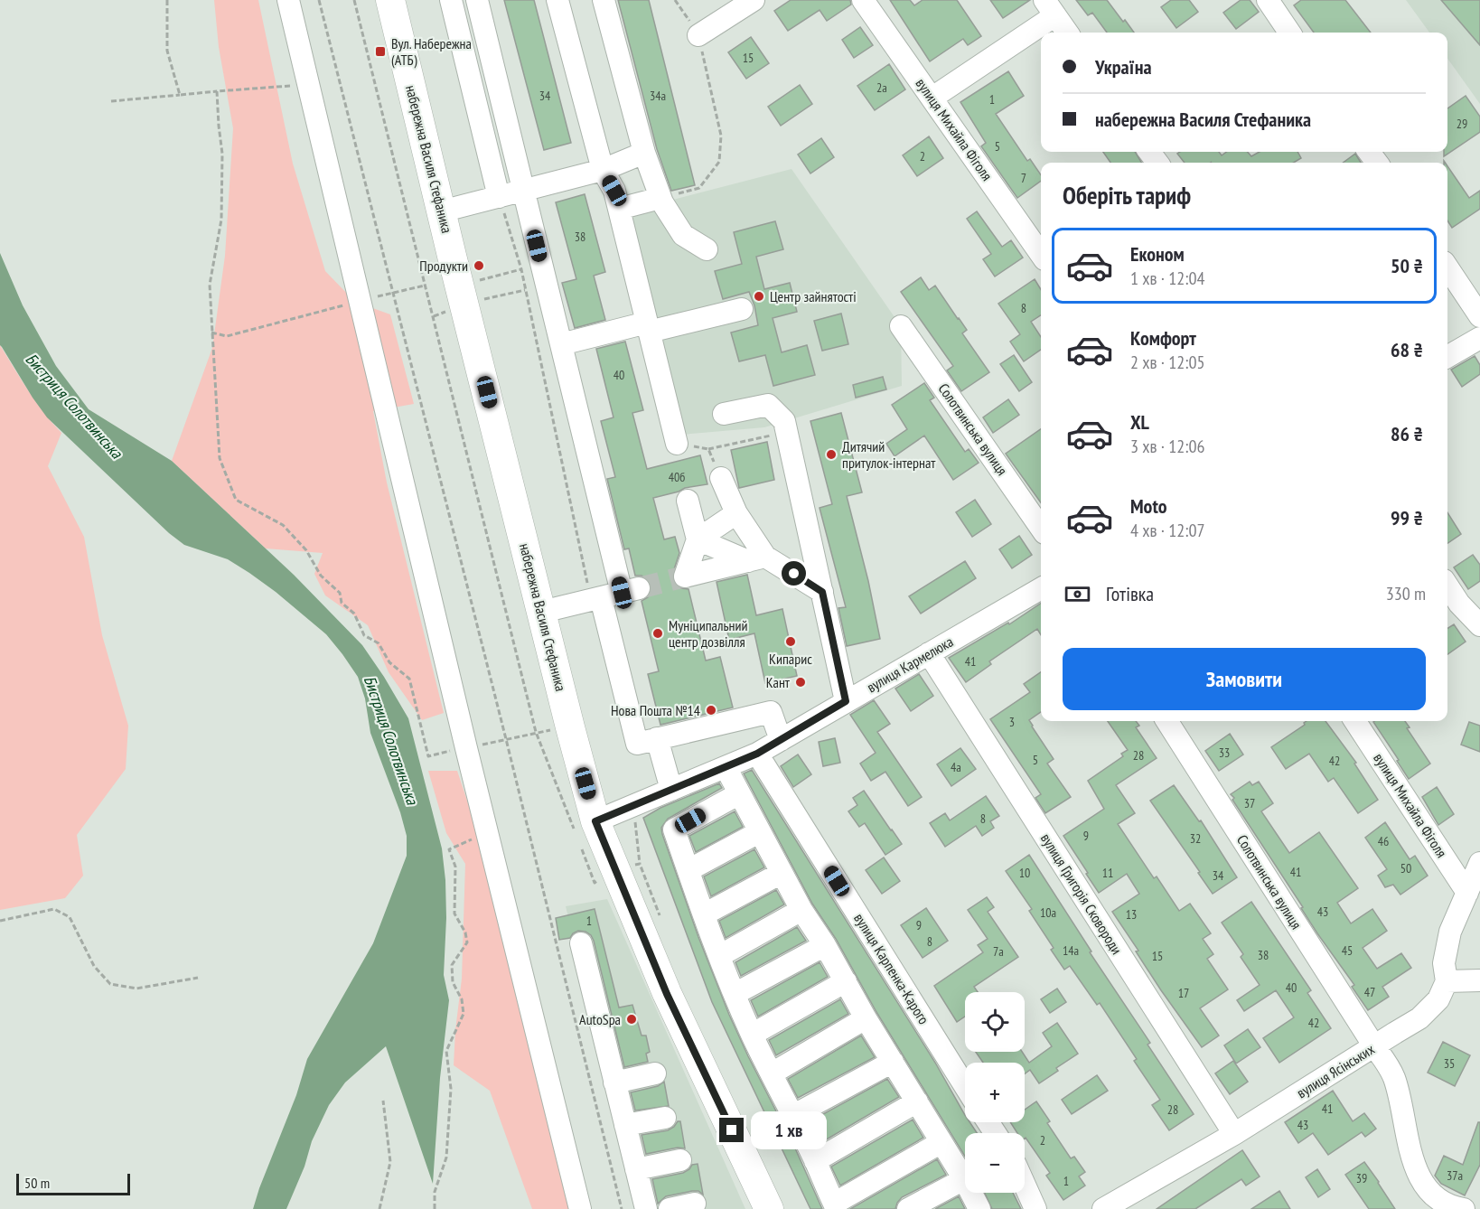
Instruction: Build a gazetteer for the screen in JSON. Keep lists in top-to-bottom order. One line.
{"streets":{"main road":["набережна Василя Стефаника"],"street":["вулиця Михайла Фіголя","Солотвинська вулиця","вулиця Кармелюка","вулиця Григорія Сковороди","вулиця Карпенка-Карого","вулиця Ясінських"]},"crossings":[["набережна Василя Стефаника","вулиця Кармелюка"],["Солотвинська вулиця","вулиця Ясінських"],["вулиця Кармелюка","вулиця Григорія Сковороди"],["вулиця Кармелюка","вулиця Карпенка-Карого"],["вулиця Григорія Сковороди","вулиця Ясінських"]],"water":["Бистриця Солотвинська"],"places":{"transit":["Вул. Набережна (АТБ)"],"other":["Продукти","Центр зайнятості","Дитячий притулок-інтернат","Муніципальний центр дозвілля","Кипарис","Кант","Нова Пошта №14","AutoSpa"]},"house_numbers":["15","2а","34","34а","1","29","5","2","7","38","8","40","40б","41","3","33","28","5","42","4а","37","8","9","32","46","50","41","10","11","34","43","10а","13","1","9","8","14а","45","7а","38","15","40","47","17","42","35","41","28","43","2","37а","39","1"],"scale_bar":"50 m","page":{"banner":["Україна","набережна Василя Стефаника"],"heading":"Оберіть тариф","list":[{"name":"Економ","note":"1 хв · 12:04","value":"50 ₴"},{"name":"Комфорт","note":"2 хв · 12:05","value":"68 ₴"},{"name":"XL","note":"3 хв · 12:06","value":"86 ₴"},{"name":"Moto","note":"4 хв · 12:07","value":"99 ₴"}],"pay":["Готівка","330 m"],"buttons":"Замовити","map_buttons":["+","−"],"bubble":"1 хв","scale":"50 m"}}
